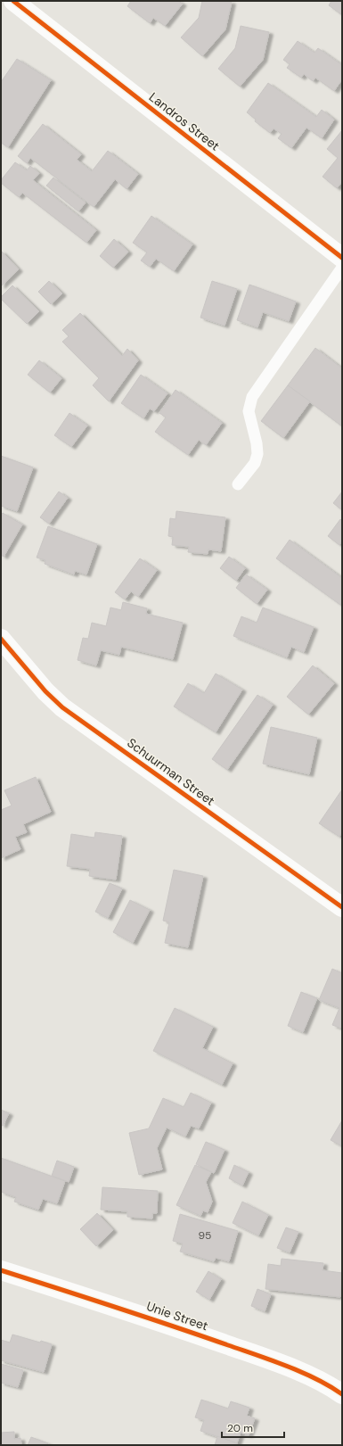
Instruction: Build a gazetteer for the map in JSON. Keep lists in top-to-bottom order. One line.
{"streets":{"street":["Landros Street","Schuurman Street","Unie Street"]},"house_numbers":["95"],"scale_bar":"20 m"}
